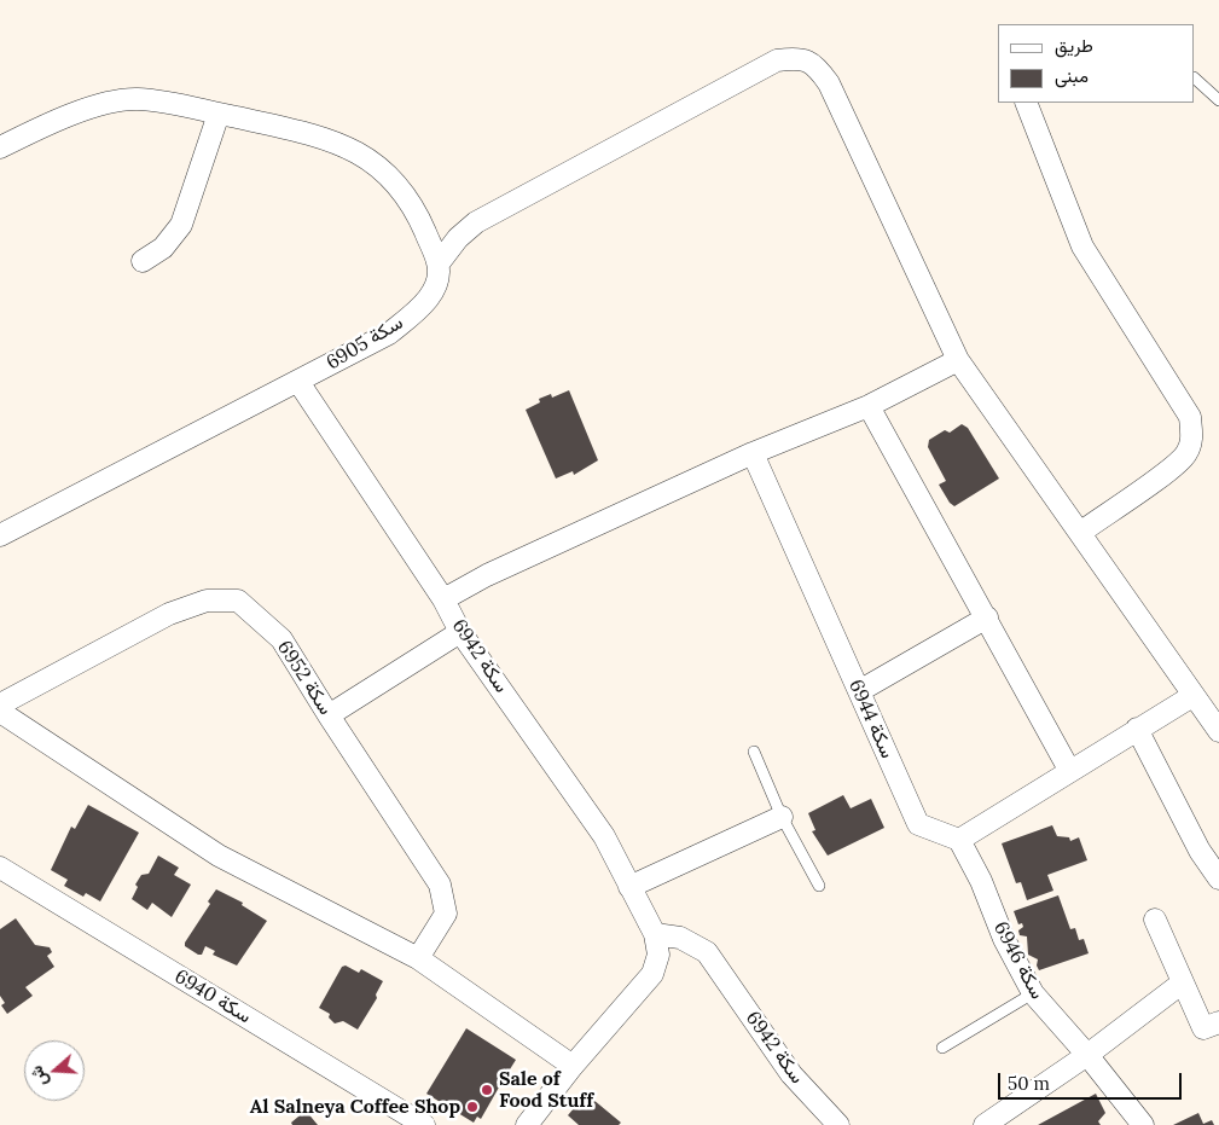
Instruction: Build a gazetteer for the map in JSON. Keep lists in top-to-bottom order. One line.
{"streets":{"street":["سكة 6905","سكة 6942","سكة 6952","سكة 6944","سكة 6946","سكة 6940"]},"crossings":[["سكة 6905","سكة 6942"],["سكة 6944","سكة 6946"]],"places":["Sale of Food Stuff","Al Salneya Coffee Shop"],"legend":["طريق","مبنى"],"scale_bar":"50 m","north":"left"}
